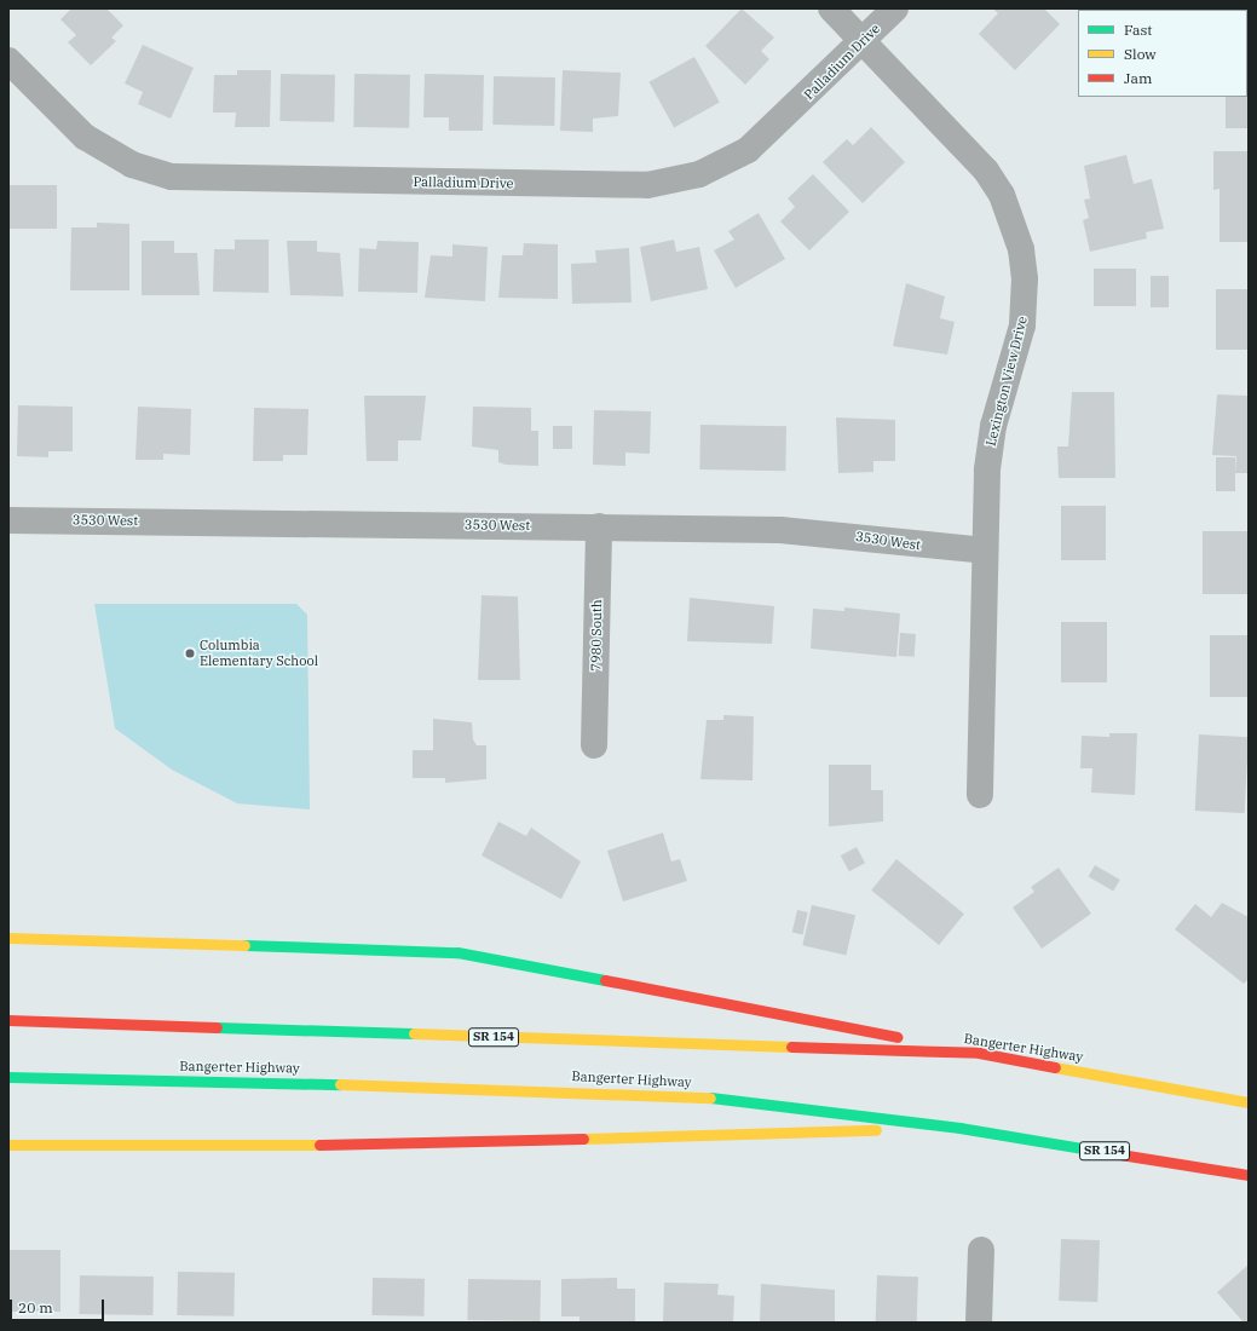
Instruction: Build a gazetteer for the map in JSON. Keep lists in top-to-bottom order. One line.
{"streets":{"highway":["SR 154","Bangerter Highway"],"street":["Palladium Drive","Lexington View Drive","3530 West","7980 South"]},"crossings":[["Palladium Drive","Lexington View Drive"],["Lexington View Drive","3530 West"],["3530 West","7980 South"]],"places":["Columbia Elementary School"],"legend":["Fast","Slow","Jam"],"scale_bar":"20 m"}
